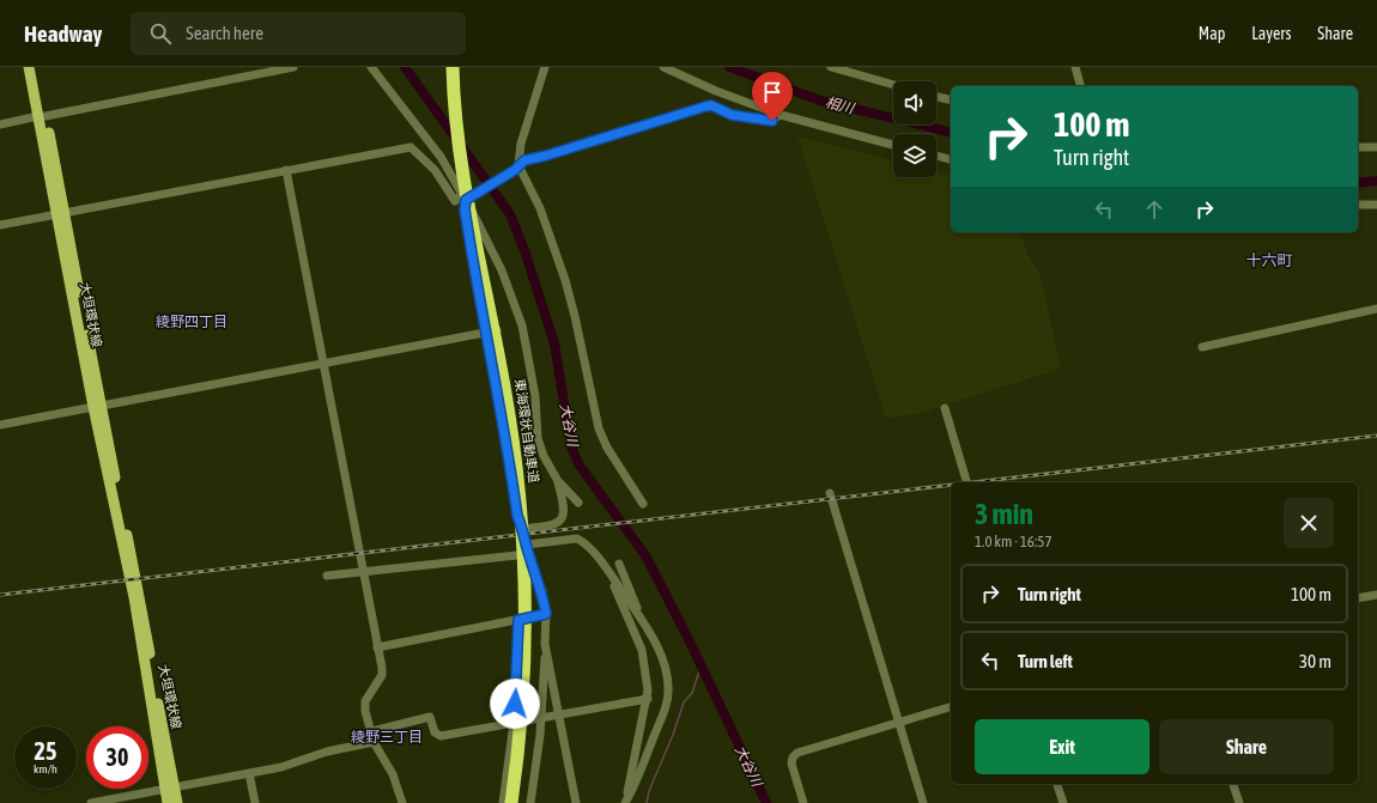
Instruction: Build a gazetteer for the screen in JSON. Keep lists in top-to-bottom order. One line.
{"streets":{"highway":["東海環状自動車道"],"main road":["大垣環状線"]},"districts":["十六町","綾野四丁目","綾野三丁目"],"water":["相川","大谷川"],"page":{"header":"Headway","search":"Search here","nav":["Map","Layers","Share"],"turn":["100 m","Turn right"],"heading":["3 min","1.0 km · 16:57"],"list":[{"name":"Turn right","value":"100 m"},{"name":"Turn left","value":"30 m"}],"buttons":["Exit","Share"],"speed":"25 km/h","limit":"30"}}
